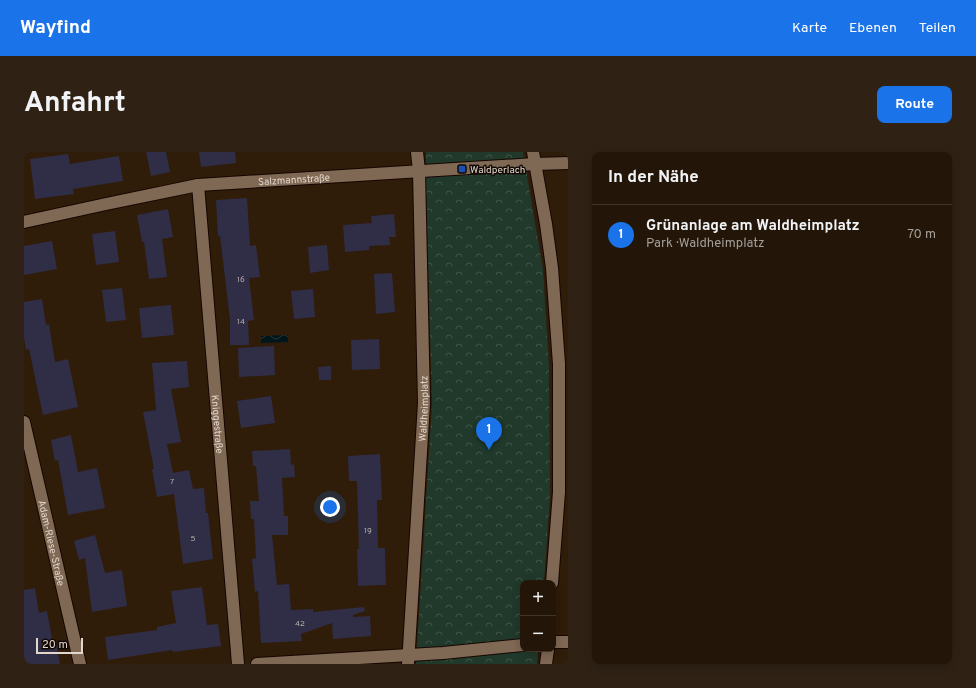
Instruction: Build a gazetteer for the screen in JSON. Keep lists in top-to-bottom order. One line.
{"streets":{"street":["Salzmannstraße","Waldheimplatz","Kniggestraße","Adam-Riese-Straße"]},"crossings":[["Salzmannstraße","Waldheimplatz"],["Salzmannstraße","Kniggestraße"]],"places":{"transit":["Waldperlach"]},"house_numbers":["16","14","7","19","5","42"],"scale_bar":"20 m","page":{"header":"Wayfind","nav":["Karte","Ebenen","Teilen"],"title":"Anfahrt","buttons":"Route","heading":"In der Nähe","list":[{"mark":"1","name":"Grünanlage am Waldheimplatz","note":"Park · Waldheimplatz","value":"70 m"}],"pins":"1","map_buttons":["+","−"],"scale":"20 m"}}
